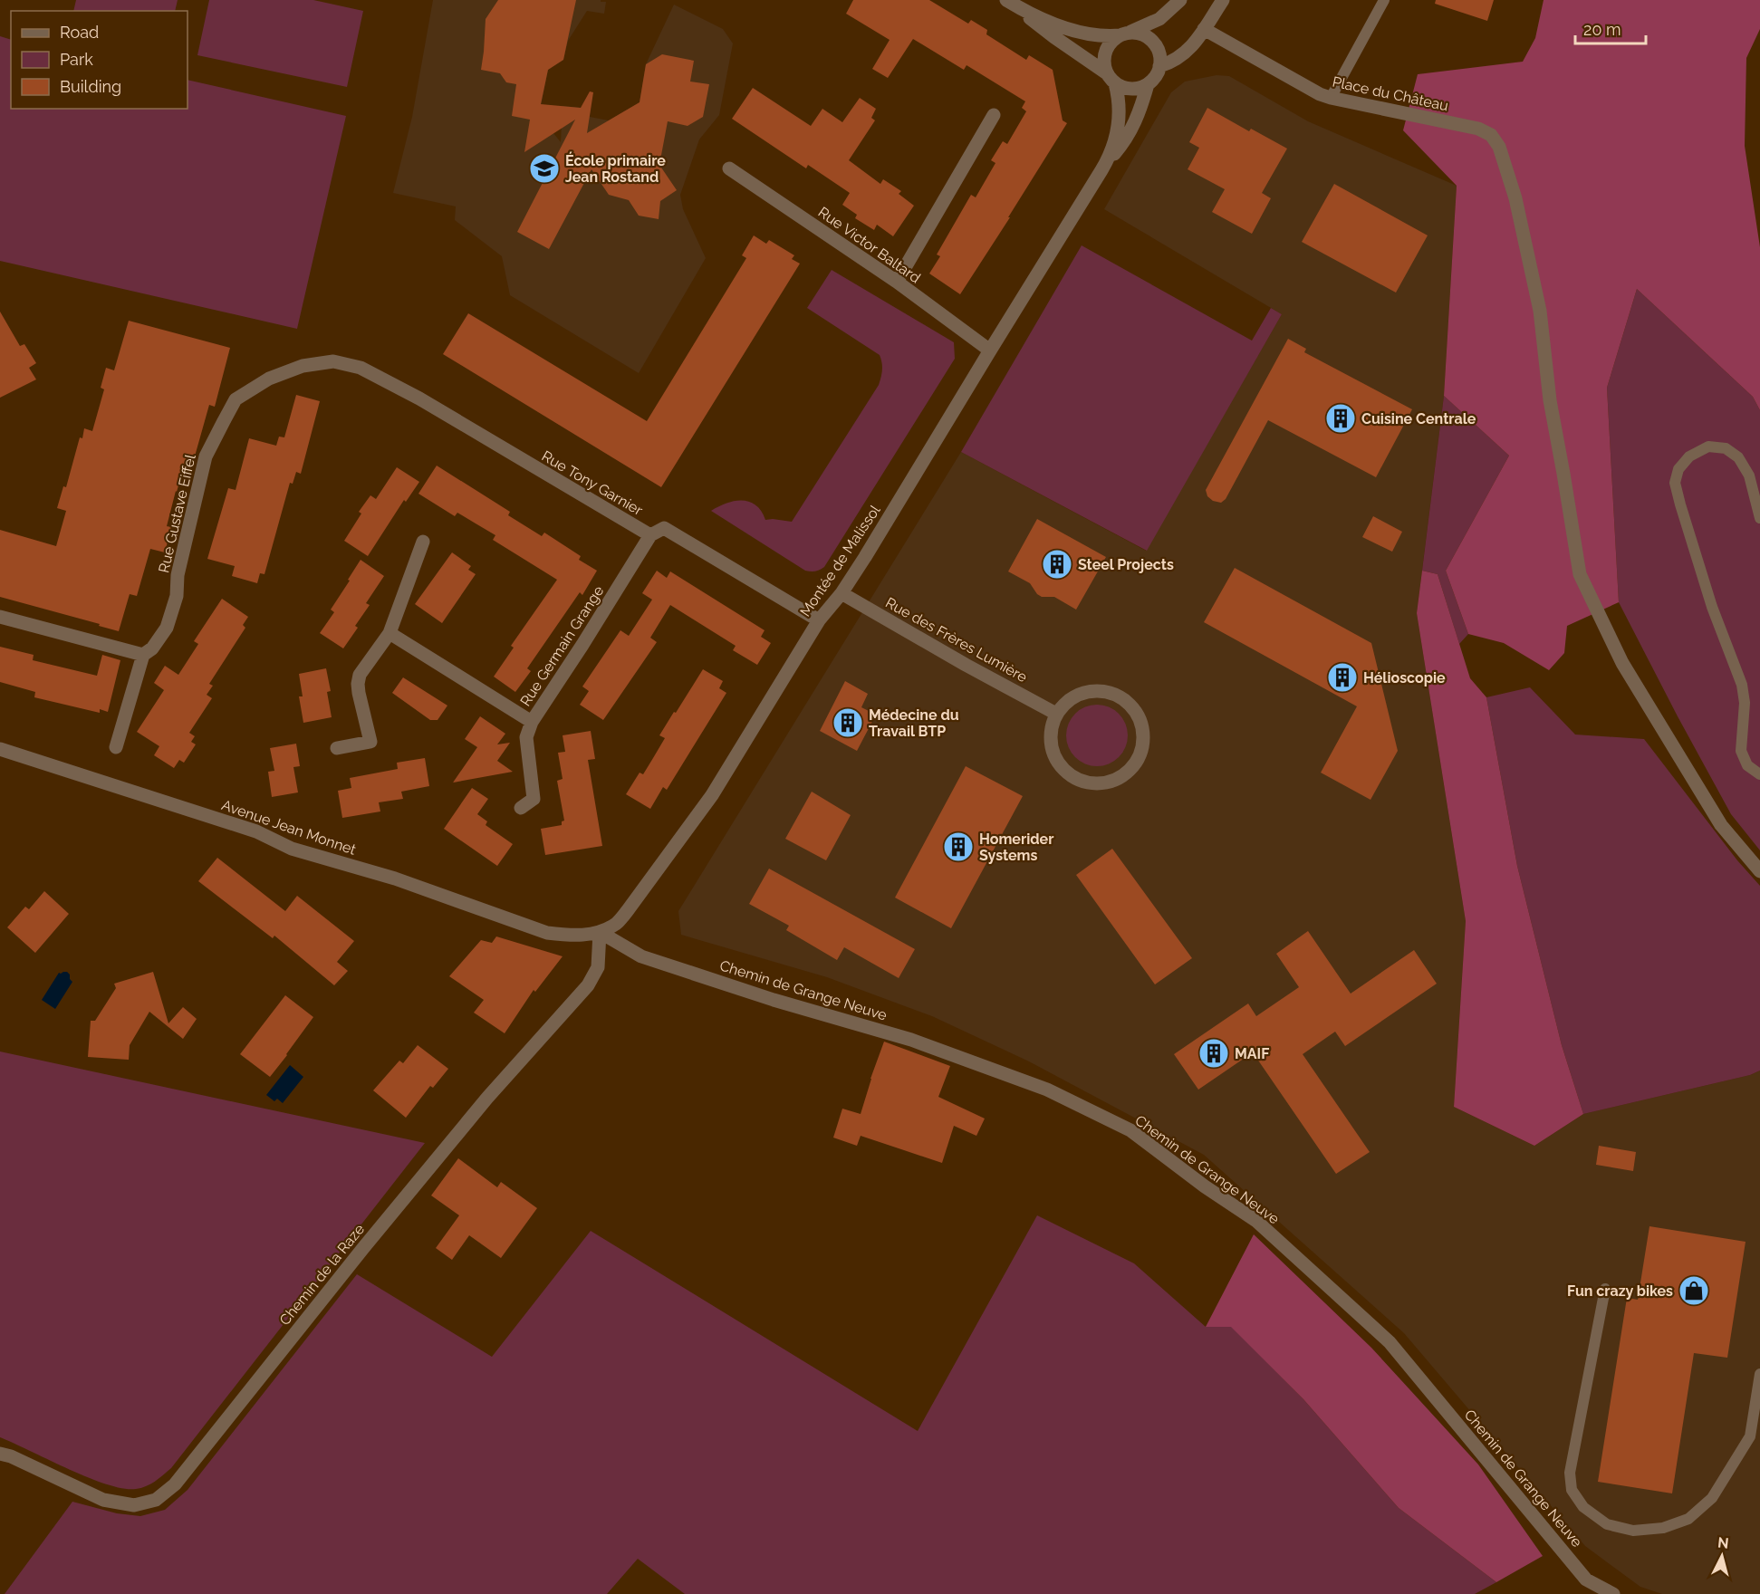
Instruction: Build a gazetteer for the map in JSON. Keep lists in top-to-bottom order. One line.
{"streets":{"street":["Place du Château","Rue Victor Baltard","Rue Tony Garnier","Rue Gustave Eiffel","Montée de Malissol","Rue des Frères Lumière","Rue Germain Grange","Avenue Jean Monnet","Chemin de Grange Neuve","Chemin de la Raze"]},"crossings":[["Rue Victor Baltard","Montée de Malissol"],["Rue Tony Garnier","Rue Gustave Eiffel"],["Rue Tony Garnier","Montée de Malissol"],["Rue Tony Garnier","Rue Germain Grange"],["Montée de Malissol","Rue des Frères Lumière"],["Montée de Malissol","Avenue Jean Monnet"],["Montée de Malissol","Chemin de Grange Neuve"],["Montée de Malissol","Chemin de la Raze"],["Avenue Jean Monnet","Chemin de Grange Neuve"],["Avenue Jean Monnet","Chemin de la Raze"],["Chemin de Grange Neuve","Chemin de la Raze"]],"places":{"school or university":["École primaire Jean Rostand"],"building":["Cuisine Centrale","Steel Projects","Hélioscopie","Médecine du Travail BTP","Homerider Systems","MAIF"],"shop":["Fun crazy bikes"]},"legend":["Road","Park","Building"],"scale_bar":"20 m","north":"top"}
